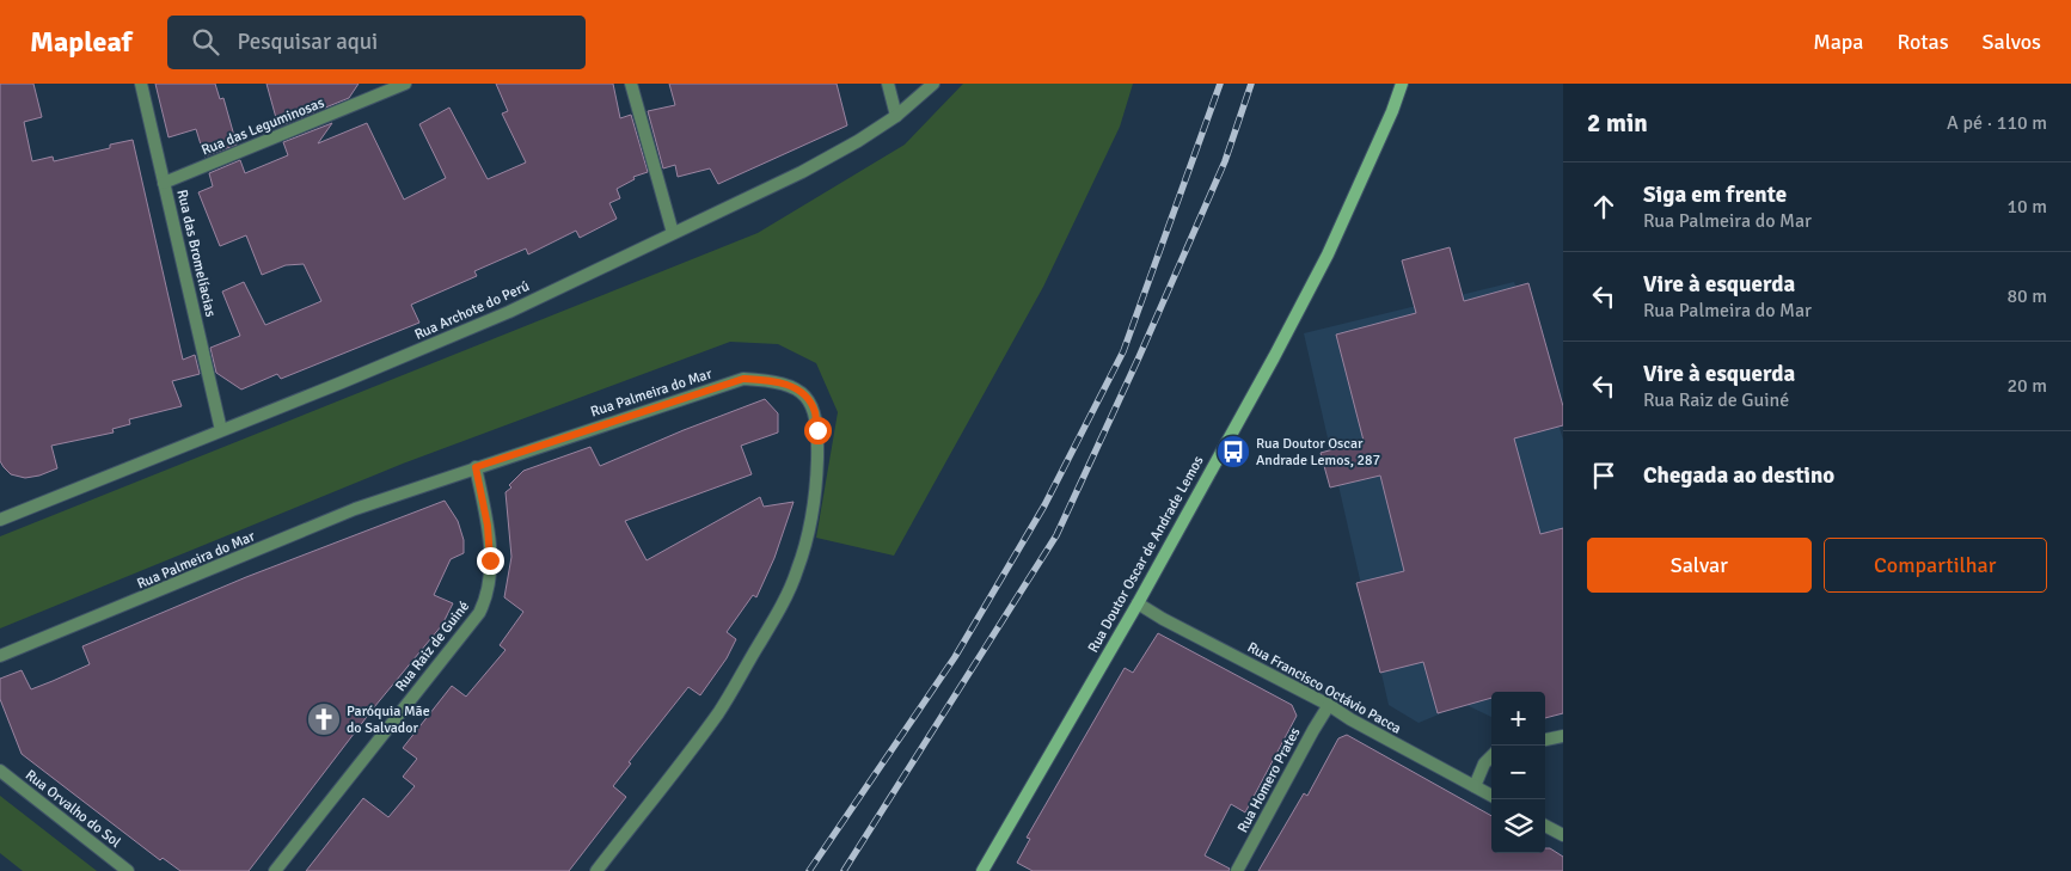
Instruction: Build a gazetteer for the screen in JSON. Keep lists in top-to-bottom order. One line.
{"streets":{"street":["Rua das Leguminosas","Rua das Bromelíacias","Rua Archote do Perú","Rua Palmeira do Mar","Rua Doutor Oscar de Andrade Lemos","Rua Raiz de Guiné","Rua Francisco Octávio Pacca","Rua Homero Prates","Rua Orvalho do Sol"]},"crossings":[["Rua das Leguminosas","Rua das Bromelíacias"],["Rua das Bromelíacias","Rua Archote do Perú"],["Rua Palmeira do Mar","Rua Raiz de Guiné"],["Rua Doutor Oscar de Andrade Lemos","Rua Francisco Octávio Pacca"],["Rua Francisco Octávio Pacca","Rua Homero Prates"]],"places":{"bus stop":["Rua Doutor Oscar Andrade Lemos, 287"],"church":["Paróquia Mãe do Salvador"]},"page":{"header":"Mapleaf","search":"Pesquisar aqui","nav":["Mapa","Rotas","Salvos"],"heading":["2 min","A pé · 110 m"],"list":[["Siga em frente","Rua Palmeira do Mar","10 m"],["Vire à esquerda","Rua Palmeira do Mar","80 m"],["Vire à esquerda","Rua Raiz de Guiné","20 m"],"Chegada ao destino"],"buttons":["Salvar","Compartilhar"],"map_buttons":["+","−"]}}
